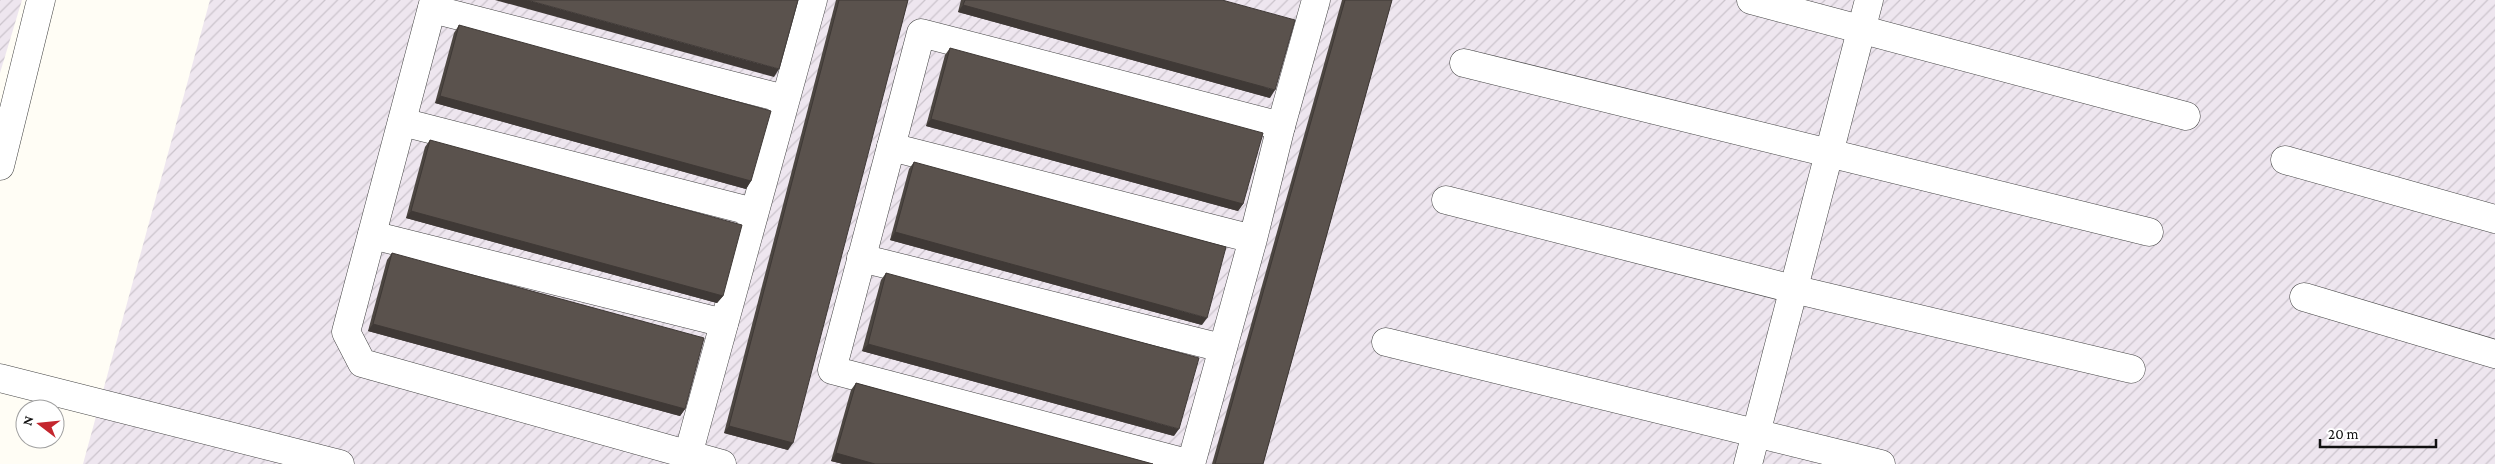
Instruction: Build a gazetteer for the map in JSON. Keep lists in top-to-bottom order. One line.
{"scale_bar":"20 m","north":"left"}
